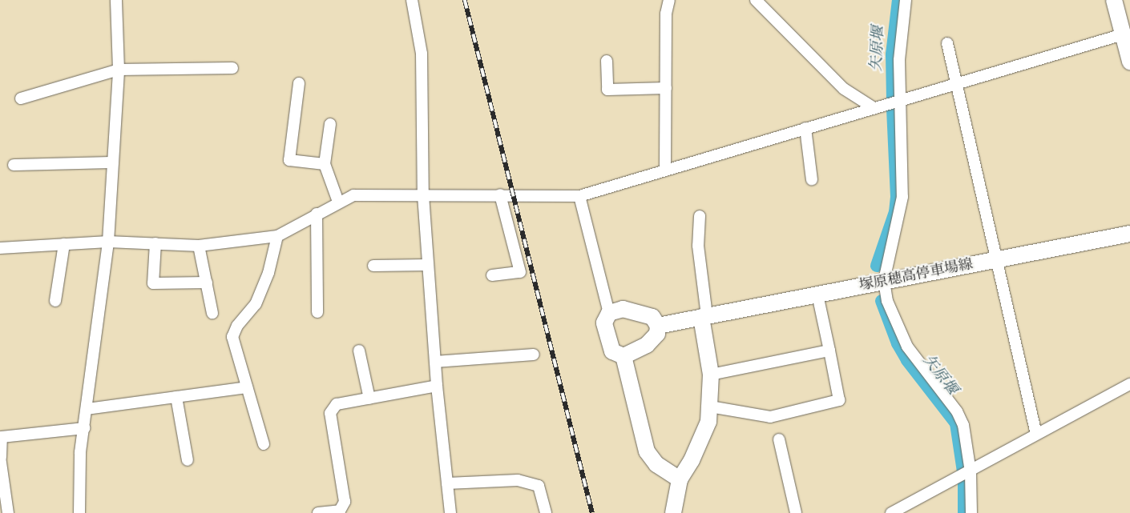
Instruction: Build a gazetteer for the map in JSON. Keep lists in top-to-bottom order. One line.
{"streets":{"main road":["塚原穂高停車場線"]},"water":["矢原堰"]}
